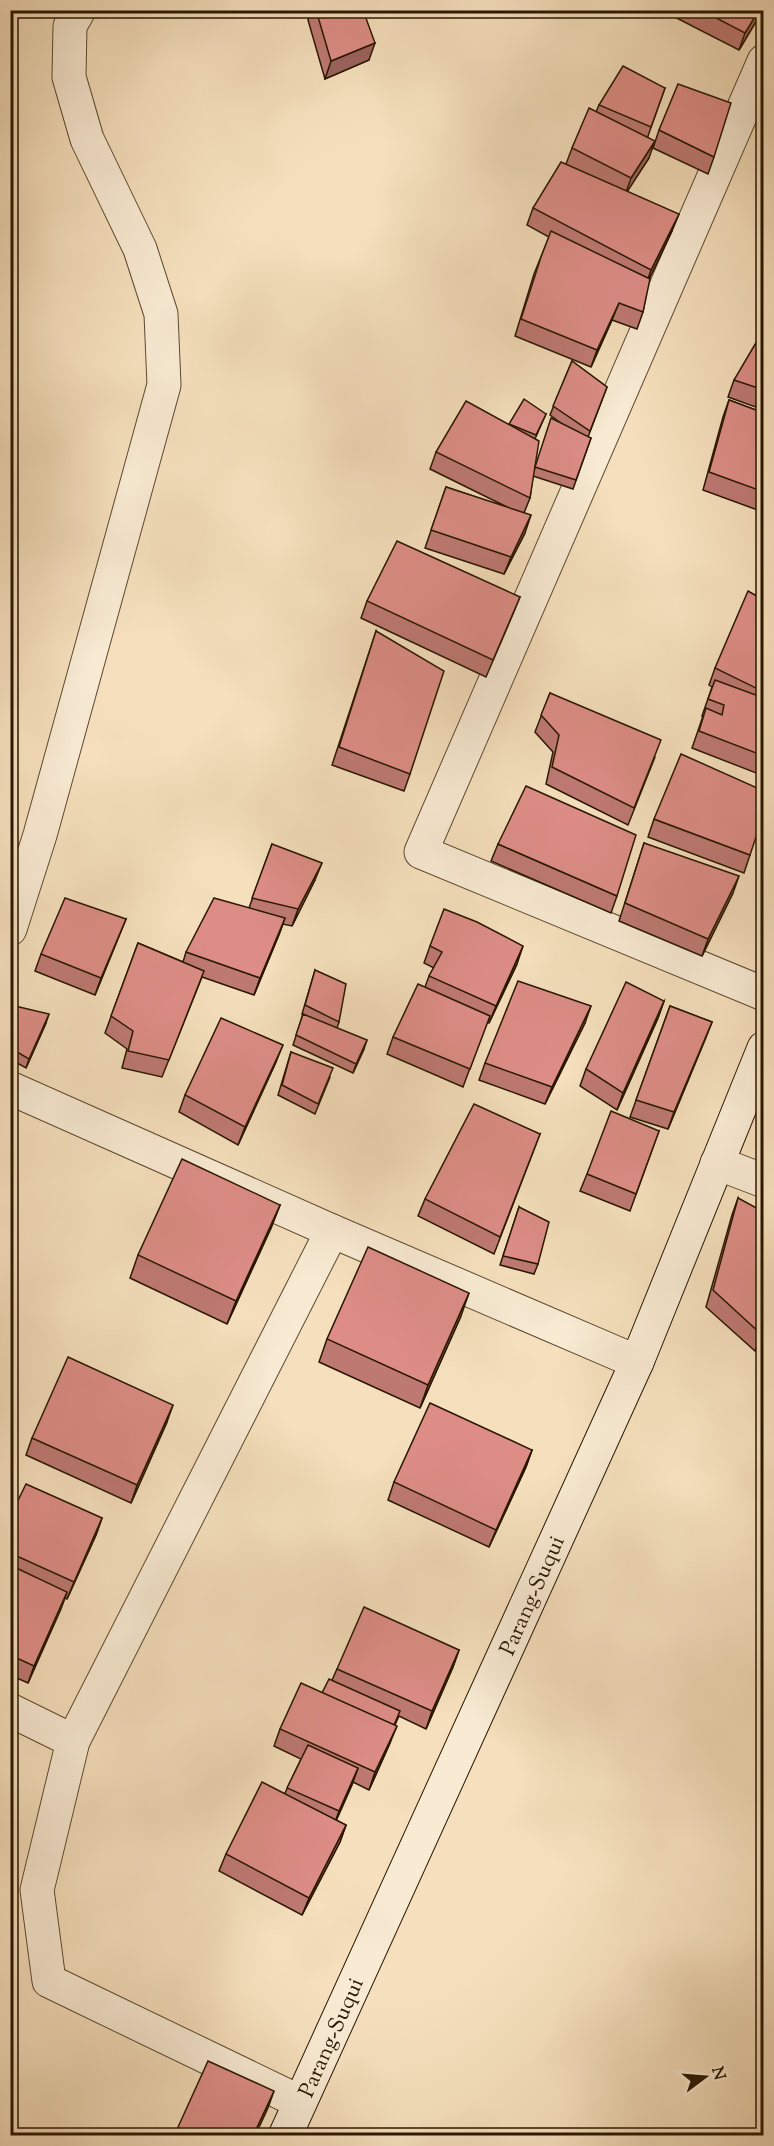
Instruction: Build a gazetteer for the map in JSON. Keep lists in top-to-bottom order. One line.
{"streets":{"street":["Parang-Suqui"]},"north":"right"}
